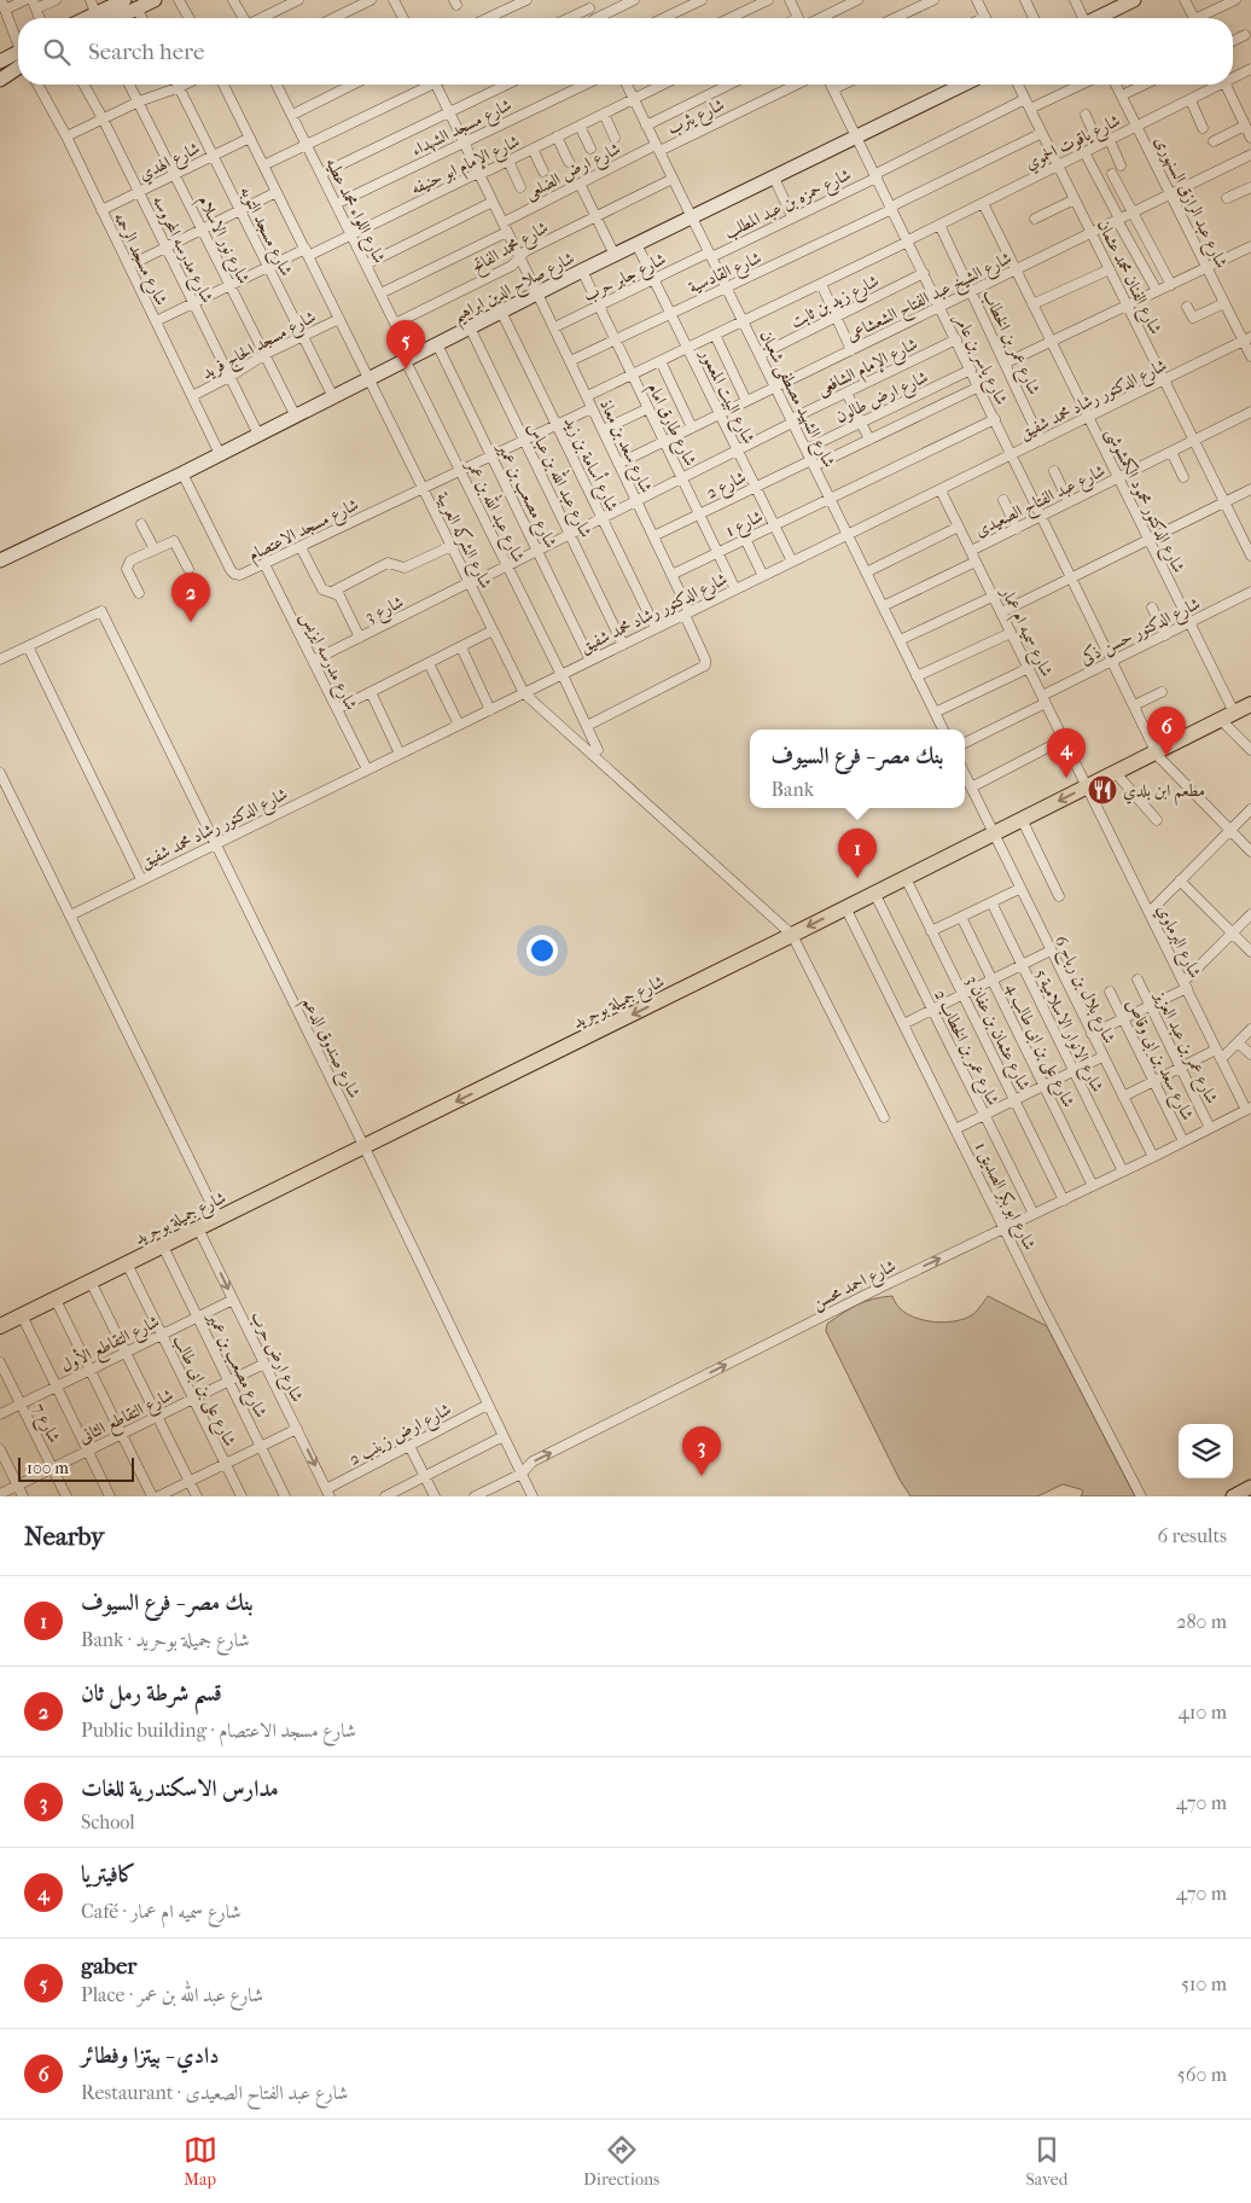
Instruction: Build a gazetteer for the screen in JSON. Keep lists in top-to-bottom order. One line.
{"streets":{"main road":["شارع جميلة بوحريد"],"street":["شارع يثرب","شارع مسجد الشهداء","شارع ياقوت الحموي","شارع الهدي","شارع الإمام ابو حنيفه","شارع ارض الضلعى","شارع عبد الرازق السنهورى","شارع حمزه بن عبد المطلب","شارع اللواء محمد عطيه","شارع مسجد التوبه","شارع نور الاسلام","شارع محمد الفاتح","شارع مدرسه المحروسه","شارع مسجد الرحمه","شارع القادسية","شارع جابر حرب","شارع الفنان محمد عثمان","شارع صلاح الدين ابراهيم","شارع الشيخ عبد الفتاح الشعشاعى","شارع زيد بن ثابت","شارع عمر بن الخطاب","شارع مسجد الحاج فريد","شارع ياسر بن عامر","شارع الإمام الشافعى","شارع البيت المعمور","شارع ارض طالون","شارع الشهيد مصطفى شعبان","شارع الدكتور رشاد محمد شفيق","شارع طارق امام","شارع سعد بن معاذ","شارع أسامة بن زيد","شارع عبد الله بن عباس","شارع 2","شارع مصعب بن عمير","شارع عبد الفتاح الصعيدى","شارع الدكتور محمود الكمشوشى","شارع عبد الله بن عمر","شارع 1","شارع مسجد الاعتصام","شارع الشركه العربية","شارع 3","شارع الدكتور حسن ذكى","شارع سميه ام عمار","شارع مدرسه ايزيس","شارع البرماوي","شارع بلال بن رباح 6","شارع الانوار الاسلامية 5","شارع عثمان بن عفان 3","شارع على بن ابى طالب 4","شارع صندوق الدعم","شارع عمر بن الخطاب 2","شارع عمر بن عبد العزيز","شارع سعد بن ابى وقاص","شارع ابو بكر الصديق 1","شارع احمد محسن","شارع التقاطع الأول","شارع ارض حرب","شارع على بن ابى طالب","شارع التقاطع الثانى","شارع 7","شارع ارض زينب 2"]},"crossings":[["شارع يثرب","شارع ارض الضلعى"],["شارع يثرب","شارع الشهيد مصطفى شعبان"],["شارع مسجد الشهداء","شارع اللواء محمد عطيه"],["شارع مسجد الشهداء","شارع سعد بن معاذ"],["شارع ياقوت الحموي","شارع عبد الرازق السنهورى"],["شارع ياقوت الحموي","شارع الفنان محمد عثمان"],["شارع ياقوت الحموي","شارع عمر بن الخطاب"],["شارع ياقوت الحموي","شارع ياسر بن عامر"],["شارع ياقوت الحموي","شارع البيت المعمور"],["شارع ياقوت الحموي","شارع الشهيد مصطفى شعبان"],["شارع ياقوت الحموي","شارع طارق امام"],["شارع ياقوت الحموي","شارع سعد بن معاذ"],["شارع ياقوت الحموي","شارع الدكتور محمود الكمشوشى"],["شارع الهدي","شارع مسجد التوبه"],["شارع الهدي","شارع نور الاسلام"],["شارع الهدي","شارع مدرسه المحروسه"],["شارع الهدي","شارع مسجد الرحمه"],["شارع الهدي","شارع الشركه العربية"],["شارع الإمام ابو حنيفه","شارع اللواء محمد عطيه"],["شارع الإمام ابو حنيفه","شارع مسجد التوبه"],["شارع الإمام ابو حنيفه","شارع نور الاسلام"],["شارع الإمام ابو حنيفه","شارع مدرسه المحروسه"],["شارع الإمام ابو حنيفه","شارع مسجد الرحمه"],["شارع الإمام ابو حنيفه","شارع الشهيد مصطفى شعبان"],["شارع الإمام ابو حنيفه","شارع سعد بن معاذ"],["شارع الإمام ابو حنيفه","شارع الشركه العربية"],["شارع ارض الضلعى","شارع اللواء محمد عطيه"],["شارع ارض الضلعى","شارع الشهيد مصطفى شعبان"],["شارع ارض الضلعى","شارع سعد بن معاذ"],["شارع عبد الرازق السنهورى","شارع الشيخ عبد الفتاح الشعشاعى"],["شارع عبد الرازق السنهورى","شارع الدكتور رشاد محمد شفيق"],["شارع حمزه بن عبد المطلب","شارع جابر حرب"],["شارع حمزه بن عبد المطلب","شارع ياسر بن عامر"],["شارع حمزه بن عبد المطلب","شارع الشهيد مصطفى شعبان"],["شارع اللواء محمد عطيه","شارع محمد الفاتح"],["شارع اللواء محمد عطيه","شارع صلاح الدين ابراهيم"],["شارع اللواء محمد عطيه","شارع عبد الله بن عمر"],["شارع مسجد التوبه","شارع صلاح الدين ابراهيم"],["شارع مسجد التوبه","شارع مسجد الحاج فريد"],["شارع نور الاسلام","شارع صلاح الدين ابراهيم"],["شارع نور الاسلام","شارع مسجد الحاج فريد"],["شارع محمد الفاتح","شارع الشهيد مصطفى شعبان"],["شارع محمد الفاتح","شارع سعد بن معاذ"],["شارع مدرسه المحروسه","شارع صلاح الدين ابراهيم"],["شارع مدرسه المحروسه","شارع مسجد الحاج فريد"],["شارع مسجد الرحمه","شارع صلاح الدين ابراهيم"],["شارع مسجد الرحمه","شارع مسجد الحاج فريد"],["شارع القادسية","شارع ياسر بن عامر"],["شارع القادسية","شارع البيت المعمور"],["شارع القادسية","شارع الشهيد مصطفى شعبان"],["شارع القادسية","شارع طارق امام"],["شارع القادسية","شارع سعد بن معاذ"],["شارع جابر حرب","شارع البيت المعمور"],["شارع جابر حرب","شارع الشهيد مصطفى شعبان"],["شارع جابر حرب","شارع طارق امام"],["شارع جابر حرب","شارع سعد بن معاذ"],["شارع الفنان محمد عثمان","شارع الشيخ عبد الفتاح الشعشاعى"],["شارع الفنان محمد عثمان","شارع الدكتور رشاد محمد شفيق"],["شارع الفنان محمد عثمان","شارع عبد الفتاح الصعيدى"],["شارع صلاح الدين ابراهيم","شارع ياسر بن عامر"],["شارع صلاح الدين ابراهيم","شارع البيت المعمور"],["شارع صلاح الدين ابراهيم","شارع الشهيد مصطفى شعبان"],["شارع صلاح الدين ابراهيم","شارع طارق امام"],["شارع صلاح الدين ابراهيم","شارع سعد بن معاذ"],["شارع صلاح الدين ابراهيم","شارع أسامة بن زيد"],["شارع صلاح الدين ابراهيم","شارع عبد الله بن عباس"],["شارع صلاح الدين ابراهيم","شارع مصعب بن عمير"],["شارع صلاح الدين ابراهيم","شارع عبد الله بن عمر"],["شارع صلاح الدين ابراهيم","شارع مسجد الاعتصام"],["شارع صلاح الدين ابراهيم","شارع الشركه العربية"],["شارع الشيخ عبد الفتاح الشعشاعى","شارع عمر بن الخطاب"],["شارع الشيخ عبد الفتاح الشعشاعى","شارع ياسر بن عامر"],["شارع الشيخ عبد الفتاح الشعشاعى","شارع البيت المعمور"],["شارع الشيخ عبد الفتاح الشعشاعى","شارع الشهيد مصطفى شعبان"],["شارع الشيخ عبد الفتاح الشعشاعى","شارع طارق امام"],["شارع الشيخ عبد الفتاح الشعشاعى","شارع سعد بن معاذ"],["شارع الشيخ عبد الفتاح الشعشاعى","شارع الدكتور محمود الكمشوشى"],["شارع زيد بن ثابت","شارع ياسر بن عامر"],["شارع زيد بن ثابت","شارع الشهيد مصطفى شعبان"],["شارع عمر بن الخطاب","شارع الدكتور رشاد محمد شفيق"],["شارع مسجد الحاج فريد","شارع الشركه العربية"],["شارع ياسر بن عامر","شارع الإمام الشافعى"],["شارع ياسر بن عامر","شارع ارض طالون"],["شارع ياسر بن عامر","شارع الدكتور رشاد محمد شفيق"],["شارع ياسر بن عامر","شارع 2"],["شارع ياسر بن عامر","شارع عبد الفتاح الصعيدى"],["شارع ياسر بن عامر","شارع الدكتور حسن ذكى"],["شارع ياسر بن عامر","شارع جميلة بوحريد"],["شارع الإمام الشافعى","شارع الشهيد مصطفى شعبان"],["شارع البيت المعمور","شارع الدكتور رشاد محمد شفيق"],["شارع البيت المعمور","شارع 2"],["شارع البيت المعمور","شارع 1"],["شارع ارض طالون","شارع الشهيد مصطفى شعبان"],["شارع الشهيد مصطفى شعبان","شارع الدكتور رشاد محمد شفيق"],["شارع الشهيد مصطفى شعبان","شارع 2"],["شارع الشهيد مصطفى شعبان","شارع 1"],["شارع الدكتور رشاد محمد شفيق","شارع طارق امام"],["شارع الدكتور رشاد محمد شفيق","شارع سعد بن معاذ"],["شارع الدكتور رشاد محمد شفيق","شارع أسامة بن زيد"],["شارع الدكتور رشاد محمد شفيق","شارع عبد الله بن عباس"],["شارع الدكتور رشاد محمد شفيق","شارع مصعب بن عمير"],["شارع الدكتور رشاد محمد شفيق","شارع الدكتور محمود الكمشوشى"],["شارع الدكتور رشاد محمد شفيق","شارع عبد الله بن عمر"],["شارع الدكتور رشاد محمد شفيق","شارع الشركه العربية"],["شارع الدكتور رشاد محمد شفيق","شارع سميه ام عمار"],["شارع الدكتور رشاد محمد شفيق","شارع مدرسه ايزيس"],["شارع الدكتور رشاد محمد شفيق","شارع صندوق الدعم"],["شارع طارق امام","شارع 2"],["شارع طارق امام","شارع 1"],["شارع سعد بن معاذ","شارع 2"],["شارع سعد بن معاذ","شارع عبد الله بن عمر"],["شارع سعد بن معاذ","شارع 1"],["شارع سعد بن معاذ","شارع مسجد الاعتصام"],["شارع سعد بن معاذ","شارع 3"],["شارع أسامة بن زيد","شارع مسجد الاعتصام"],["شارع أسامة بن زيد","شارع 3"],["شارع عبد الله بن عباس","شارع مسجد الاعتصام"],["شارع عبد الله بن عباس","شارع 3"],["شارع مصعب بن عمير","شارع مسجد الاعتصام"],["شارع مصعب بن عمير","شارع 3"],["شارع مصعب بن عمير","شارع جميلة بوحريد"],["شارع مصعب بن عمير","شارع التقاطع الأول"],["شارع مصعب بن عمير","شارع التقاطع الثانى"],["شارع عبد الفتاح الصعيدى","شارع الدكتور محمود الكمشوشى"],["شارع عبد الفتاح الصعيدى","شارع سميه ام عمار"],["شارع الدكتور محمود الكمشوشى","شارع الدكتور حسن ذكى"],["شارع الدكتور محمود الكمشوشى","شارع جميلة بوحريد"],["شارع عبد الله بن عمر","شارع مسجد الاعتصام"],["شارع عبد الله بن عمر","شارع 3"],["شارع مسجد الاعتصام","شارع الشركه العربية"],["شارع مسجد الاعتصام","شارع مدرسه ايزيس"],["شارع الشركه العربية","شارع 3"],["شارع الشركه العربية","شارع جميلة بوحريد"],["شارع 3","شارع مدرسه ايزيس"],["شارع الدكتور حسن ذكى","شارع سميه ام عمار"],["شارع سميه ام عمار","شارع البرماوي"],["شارع سميه ام عمار","شارع جميلة بوحريد"],["شارع البرماوي","شارع جميلة بوحريد"],["شارع البرماوي","شارع احمد محسن"],["شارع بلال بن رباح 6","شارع جميلة بوحريد"],["شارع بلال بن رباح 6","شارع احمد محسن"],["شارع جميلة بوحريد","شارع عثمان بن عفان 3"],["شارع جميلة بوحريد","شارع صندوق الدعم"],["شارع جميلة بوحريد","شارع عمر بن الخطاب 2"],["شارع جميلة بوحريد","شارع ابو بكر الصديق 1"],["شارع جميلة بوحريد","شارع ارض حرب"],["شارع جميلة بوحريد","شارع على بن ابى طالب"],["شارع الانوار الاسلامية 5","شارع احمد محسن"],["شارع عثمان بن عفان 3","شارع احمد محسن"],["شارع على بن ابى طالب 4","شارع احمد محسن"],["شارع صندوق الدعم","شارع احمد محسن"],["شارع صندوق الدعم","شارع ارض زينب 2"],["شارع عمر بن الخطاب 2","شارع احمد محسن"],["شارع عمر بن عبد العزيز","شارع احمد محسن"],["شارع سعد بن ابى وقاص","شارع احمد محسن"],["شارع ابو بكر الصديق 1","شارع احمد محسن"],["شارع التقاطع الأول","شارع ارض حرب"],["شارع التقاطع الأول","شارع على بن ابى طالب"],["شارع التقاطع الأول","شارع 7"],["شارع ارض حرب","شارع التقاطع الثانى"],["شارع ارض حرب","شارع ارض زينب 2"],["شارع على بن ابى طالب","شارع التقاطع الثانى"],["شارع التقاطع الثانى","شارع 7"]],"one_way":["شارع جميلة بوحريد","شارع احمد محسن","شارع ارض حرب"],"places":{"restaurant":["مطعم ابن بلدي"]},"scale_bar":"100 m","page":{"search":"Search here","pins":["5","2","6","4","1","3"],"popup":["بنك مصر - فرع السيوف","Bank"],"scale":"100 m","heading":["Nearby","6 results"],"list":[{"mark":"1","name":"بنك مصر - فرع السيوف","note":"Bank · شارع جميلة بوحريد","value":"280 m"},{"mark":"2","name":"قسم شرطة رمل ثان","note":"Public building · شارع مسجد الاعتصام","value":"410 m"},{"mark":"3","name":"مدارس الاسكندرية للغات","note":"School","value":"470 m"},{"mark":"4","name":"كافيتريا","note":"Café · شارع سميه ام عمار","value":"470 m"},{"mark":"5","name":"gaber","note":"Place · شارع عبد الله بن عمر","value":"510 m"},{"mark":"6","name":"دادي - بيتزا وفطائر","note":"Restaurant · شارع عبد الفتاح الصعيدى","value":"560 m"}],"nav":["Map","Directions","Saved"]}}
